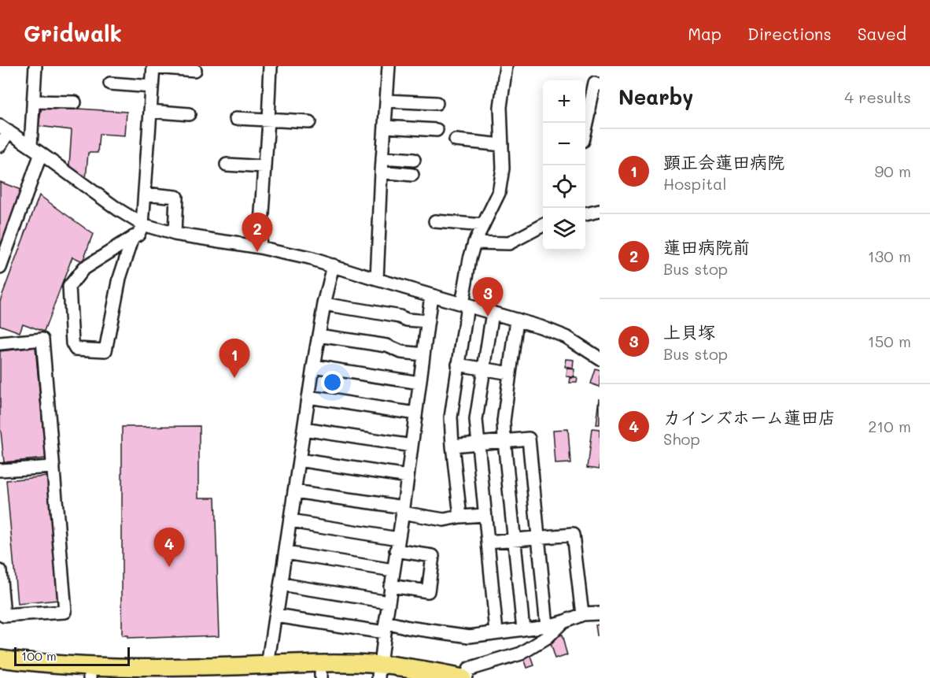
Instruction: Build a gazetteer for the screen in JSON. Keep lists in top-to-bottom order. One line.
{"scale_bar":"100 m","page":{"header":"Gridwalk","nav":["Map","Directions","Saved"],"heading":["Nearby","4 results"],"map_buttons":["+","−"],"list":[{"mark":"1","name":"顕正会蓮田病院","note":"Hospital","value":"90 m"},{"mark":"2","name":"蓮田病院前","note":"Bus stop","value":"130 m"},{"mark":"3","name":"上貝塚","note":"Bus stop","value":"150 m"},{"mark":"4","name":"カインズホーム蓮田店","note":"Shop","value":"210 m"}],"pins":["2","3","1","4"],"scale":"100 m"}}
